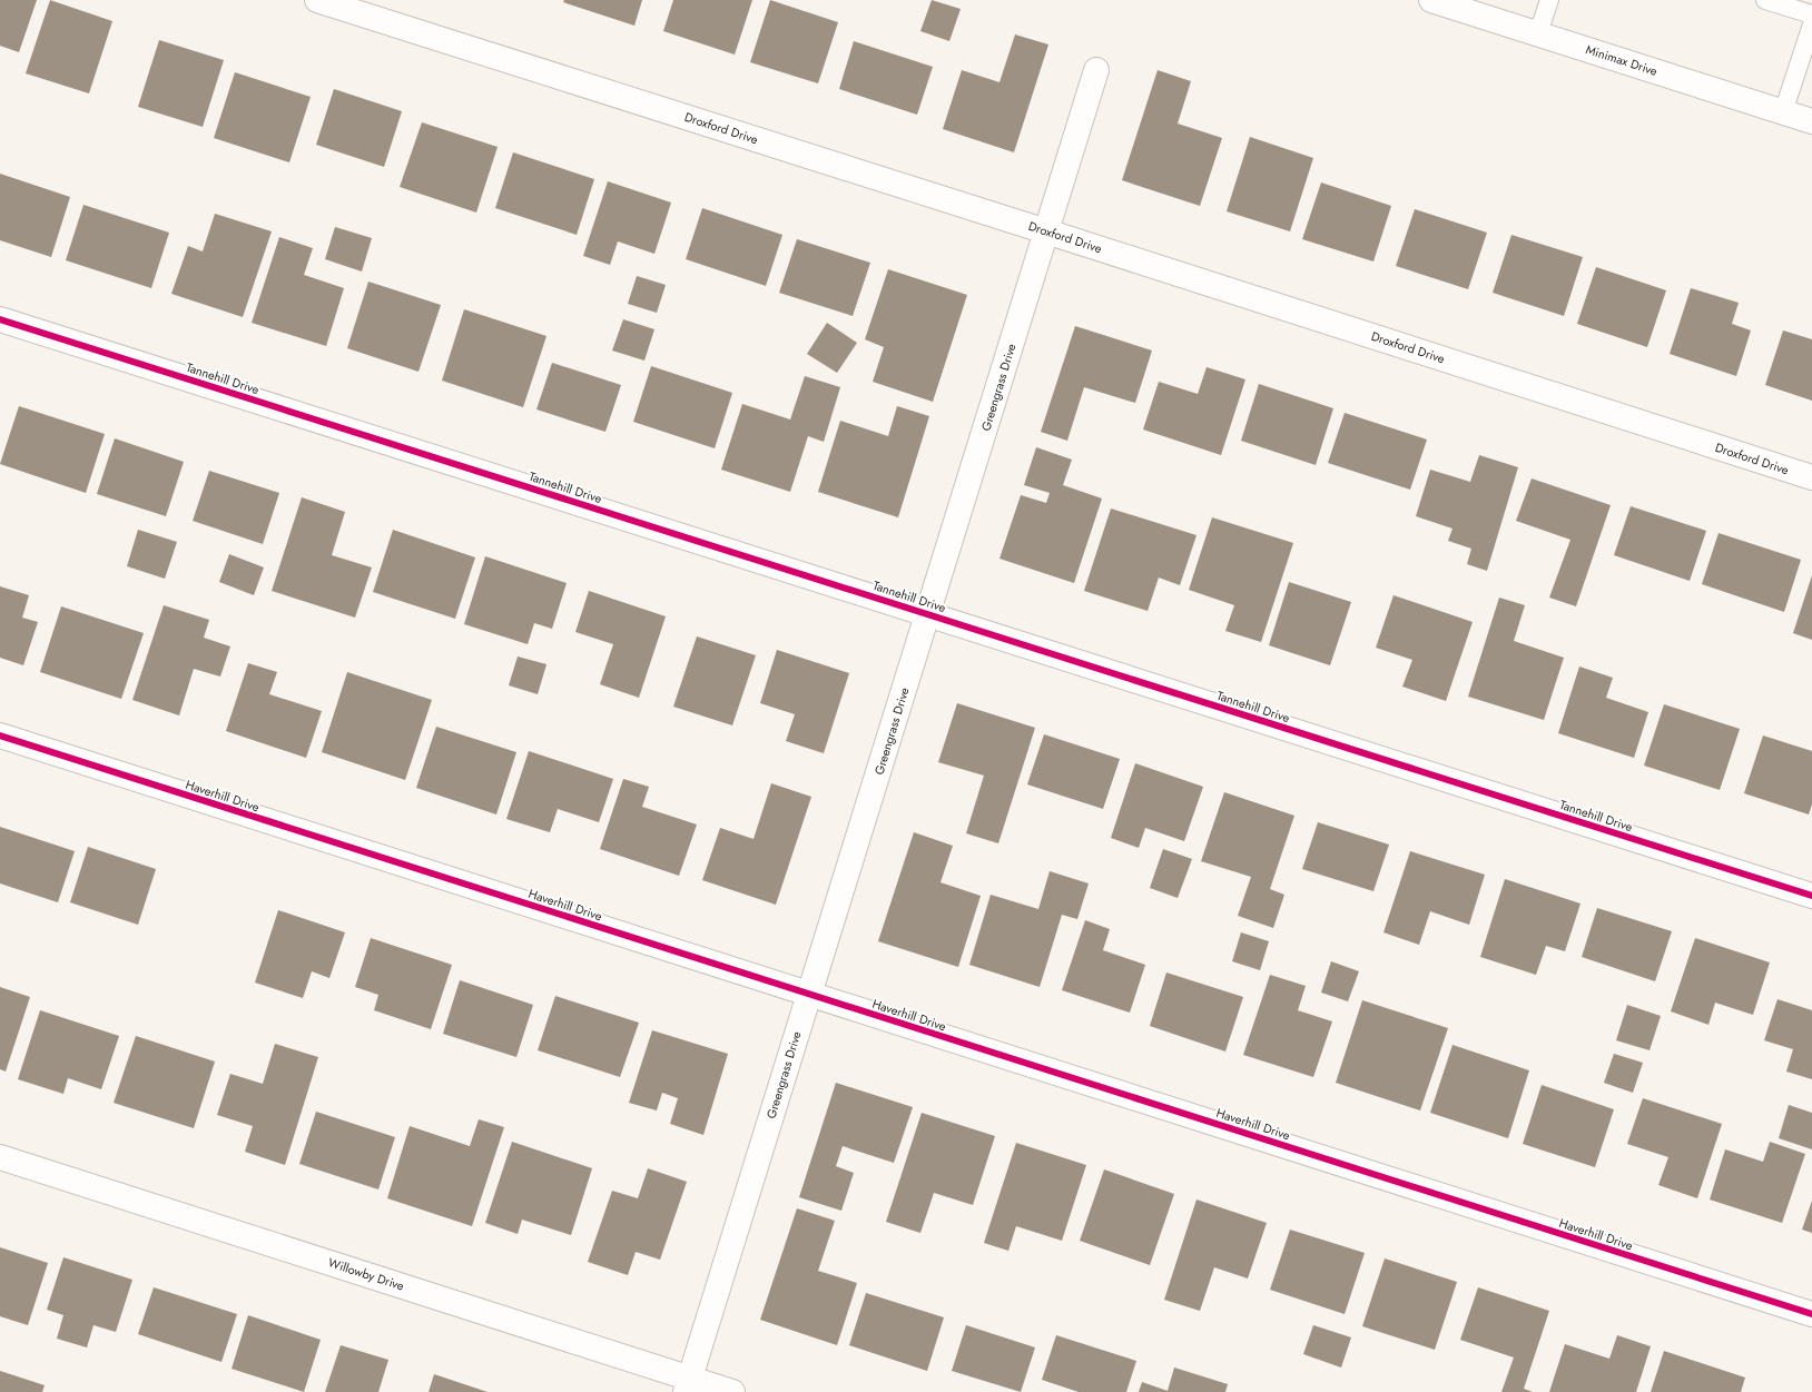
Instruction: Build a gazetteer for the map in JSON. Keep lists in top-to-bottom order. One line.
{"streets":{"street":["Minimax Drive","Droxford Drive","Tannehill Drive","Greengrass Drive","Haverhill Drive","Willowby Drive"]},"crossings":[["Droxford Drive","Greengrass Drive"],["Tannehill Drive","Greengrass Drive"],["Greengrass Drive","Haverhill Drive"],["Greengrass Drive","Willowby Drive"]]}
